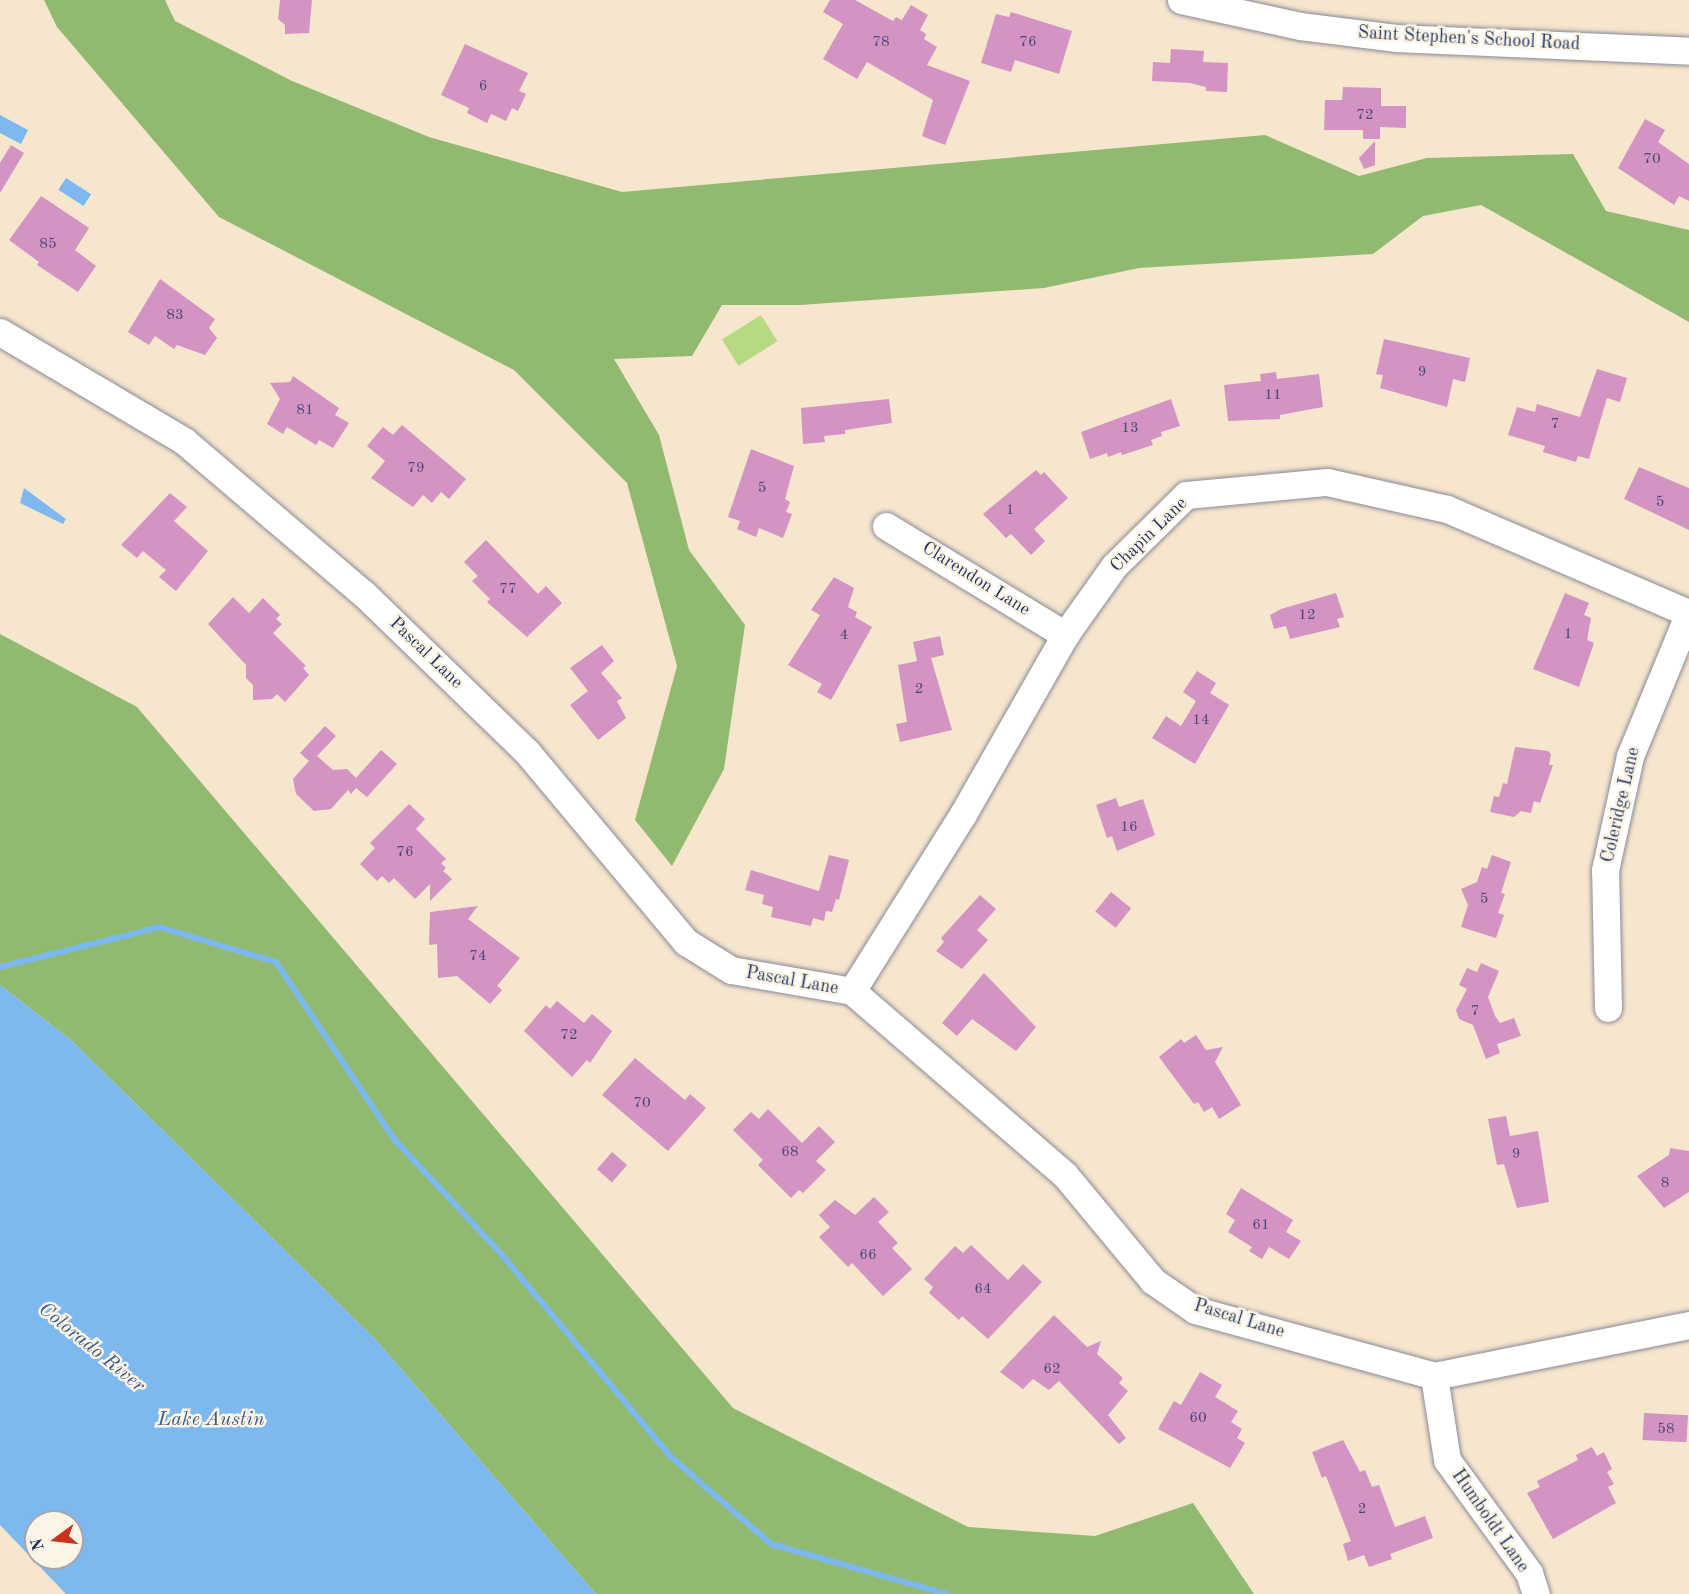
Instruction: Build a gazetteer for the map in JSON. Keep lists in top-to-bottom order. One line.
{"streets":{"street":["Saint Stephen's School Road","Chapin Lane","Clarendon Lane","Pascal Lane","Coleridge Lane","Humboldt Lane"]},"crossings":[["Chapin Lane","Clarendon Lane"],["Chapin Lane","Pascal Lane"],["Chapin Lane","Coleridge Lane"],["Pascal Lane","Humboldt Lane"]],"water":["Colorado River","Lake Austin"],"house_numbers":["78","76","6","72","70","85","83","9","11","81","7","13","79","5","5","1","77","12","1","4","2","14","16","76","5","74","7","72","70","68","9","8","61","66","64","62","60","58","2"],"north":"left"}
